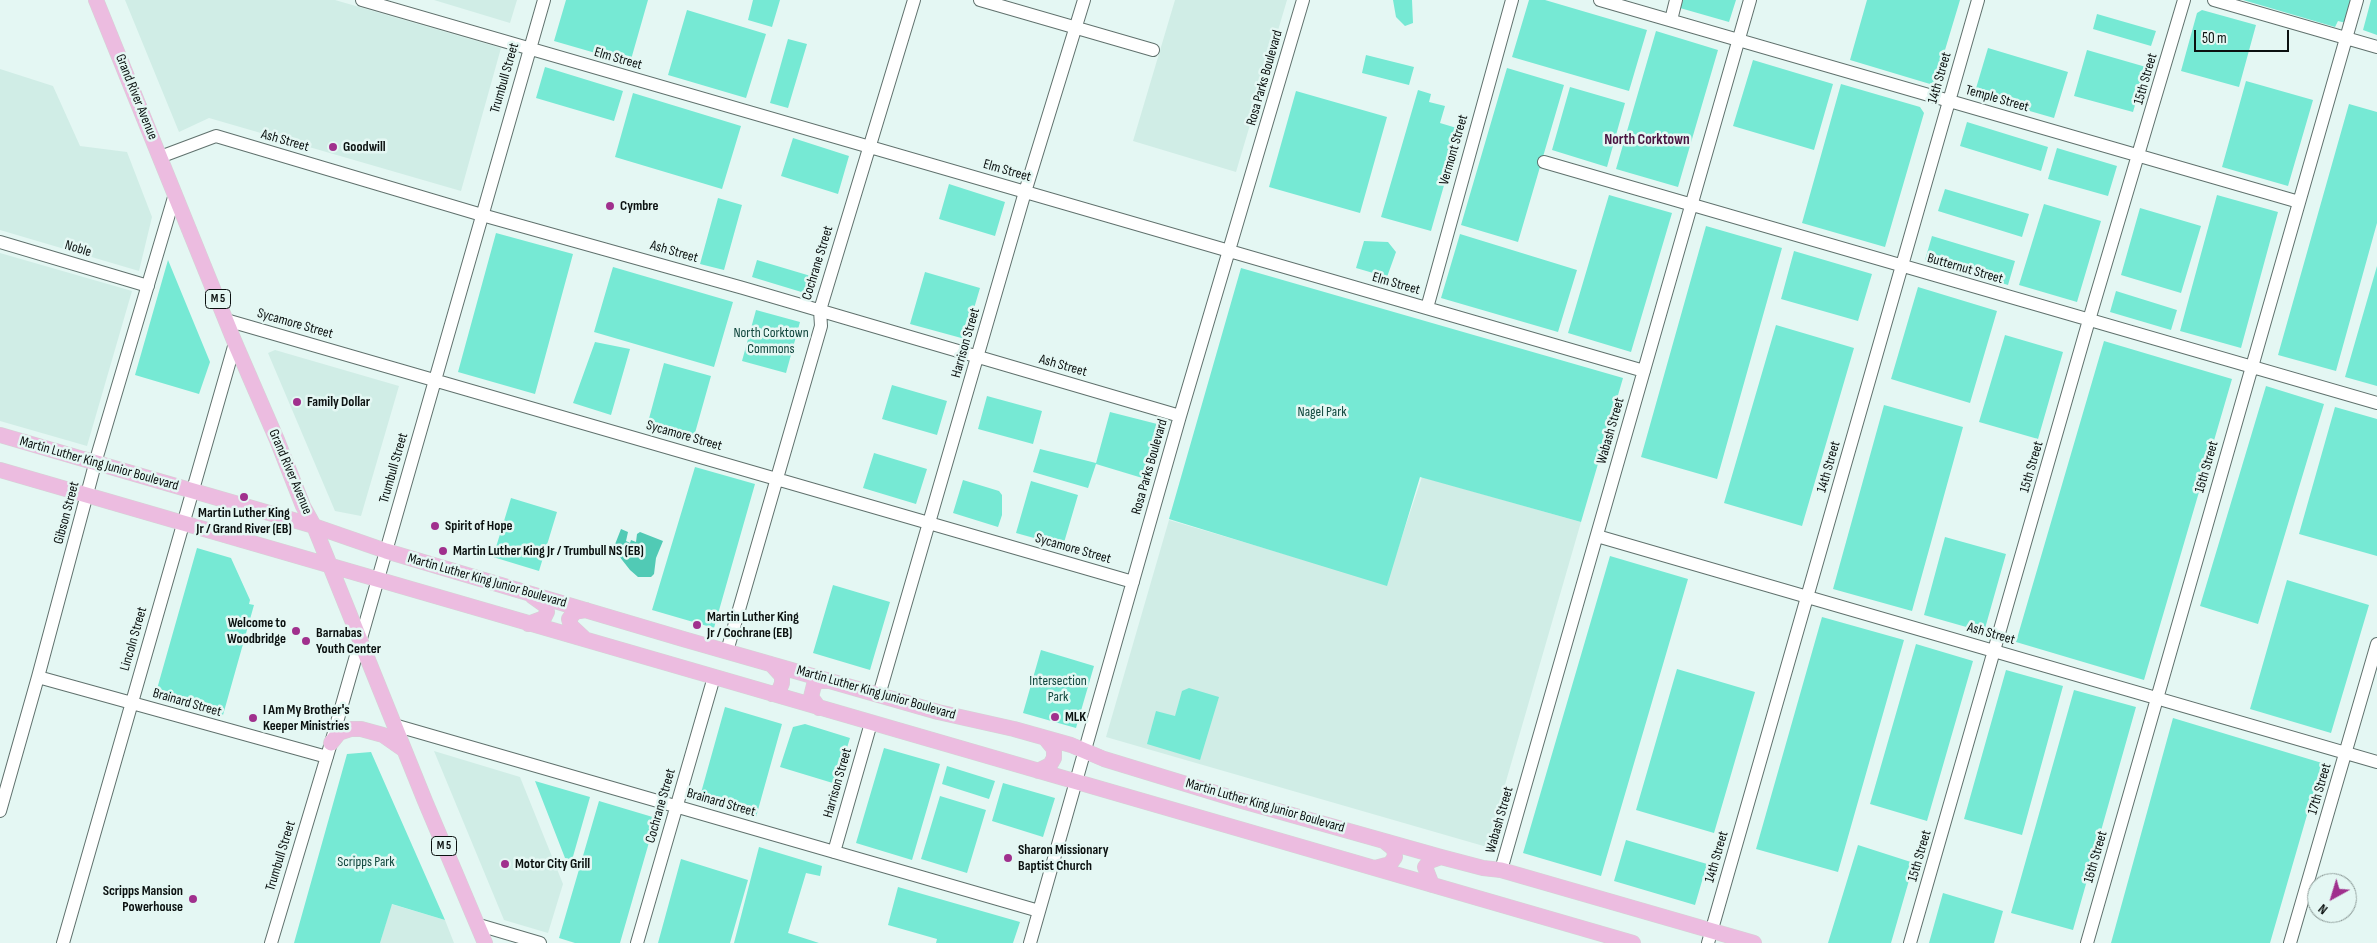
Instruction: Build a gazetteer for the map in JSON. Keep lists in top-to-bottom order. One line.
{"streets":{"main road":["Grand River Avenue","M 5","Martin Luther King Junior Boulevard"],"street":["Elm Street","Trumbull Street","Rosa Parks Boulevard","14th Street","15th Street","Temple Street","Ash Street","Vermont Street","Noble","Cochrane Street","Butternut Street","Sycamore Street","Harrison Street","Wabash Street","16th Street","Gibson Street","Lincoln Street","Brainard Street","17th Street"]},"crossings":[["Elm Street","Trumbull Street"],["Elm Street","Rosa Parks Boulevard"],["Elm Street","Vermont Street"],["Elm Street","Cochrane Street"],["Elm Street","Harrison Street"],["Elm Street","Wabash Street"],["Trumbull Street","Grand River Avenue"],["Trumbull Street","Ash Street"],["Trumbull Street","Sycamore Street"],["Trumbull Street","Martin Luther King Junior Boulevard"],["Trumbull Street","Brainard Street"],["Rosa Parks Boulevard","Ash Street"],["Rosa Parks Boulevard","Sycamore Street"],["Rosa Parks Boulevard","Martin Luther King Junior Boulevard"],["Rosa Parks Boulevard","Brainard Street"],["14th Street","Temple Street"],["14th Street","Ash Street"],["14th Street","Butternut Street"],["14th Street","Martin Luther King Junior Boulevard"],["15th Street","Temple Street"],["15th Street","Ash Street"],["15th Street","Butternut Street"],["Grand River Avenue","Ash Street"],["Grand River Avenue","Sycamore Street"],["Grand River Avenue","Martin Luther King Junior Boulevard"],["Grand River Avenue","Gibson Street"],["Grand River Avenue","Lincoln Street"],["Grand River Avenue","Brainard Street"],["Temple Street","Wabash Street"],["Temple Street","16th Street"],["Ash Street","Cochrane Street"],["Ash Street","Harrison Street"],["Ash Street","Wabash Street"],["Ash Street","16th Street"],["Ash Street","17th Street"],["Noble","Gibson Street"],["Cochrane Street","Sycamore Street"],["Cochrane Street","Martin Luther King Junior Boulevard"],["Cochrane Street","Brainard Street"],["Butternut Street","Wabash Street"],["Butternut Street","16th Street"],["Sycamore Street","Harrison Street"],["Harrison Street","Martin Luther King Junior Boulevard"],["Harrison Street","Brainard Street"],["Wabash Street","Martin Luther King Junior Boulevard"],["Martin Luther King Junior Boulevard","Gibson Street"],["Martin Luther King Junior Boulevard","Lincoln Street"],["Gibson Street","Brainard Street"],["Lincoln Street","Brainard Street"]],"districts":["North Corktown"],"parks":["North Corktown Commons","Nagel Park","Intersection Park","Scripps Park"],"places":["Goodwill","Cymbre","Family Dollar","Martin Luther King Jr / Grand River (EB)","Spirit of Hope","Martin Luther King Jr / Trumbull NS (EB)","Martin Luther King Jr / Cochrane (EB)","Welcome to Woodbridge","Barnabas Youth Center","MLK","I Am My Brother's Keeper Ministries","Sharon Missionary Baptist Church","Motor City Grill","Scripps Mansion Powerhouse"],"scale_bar":"50 m","north":"bottom left"}
